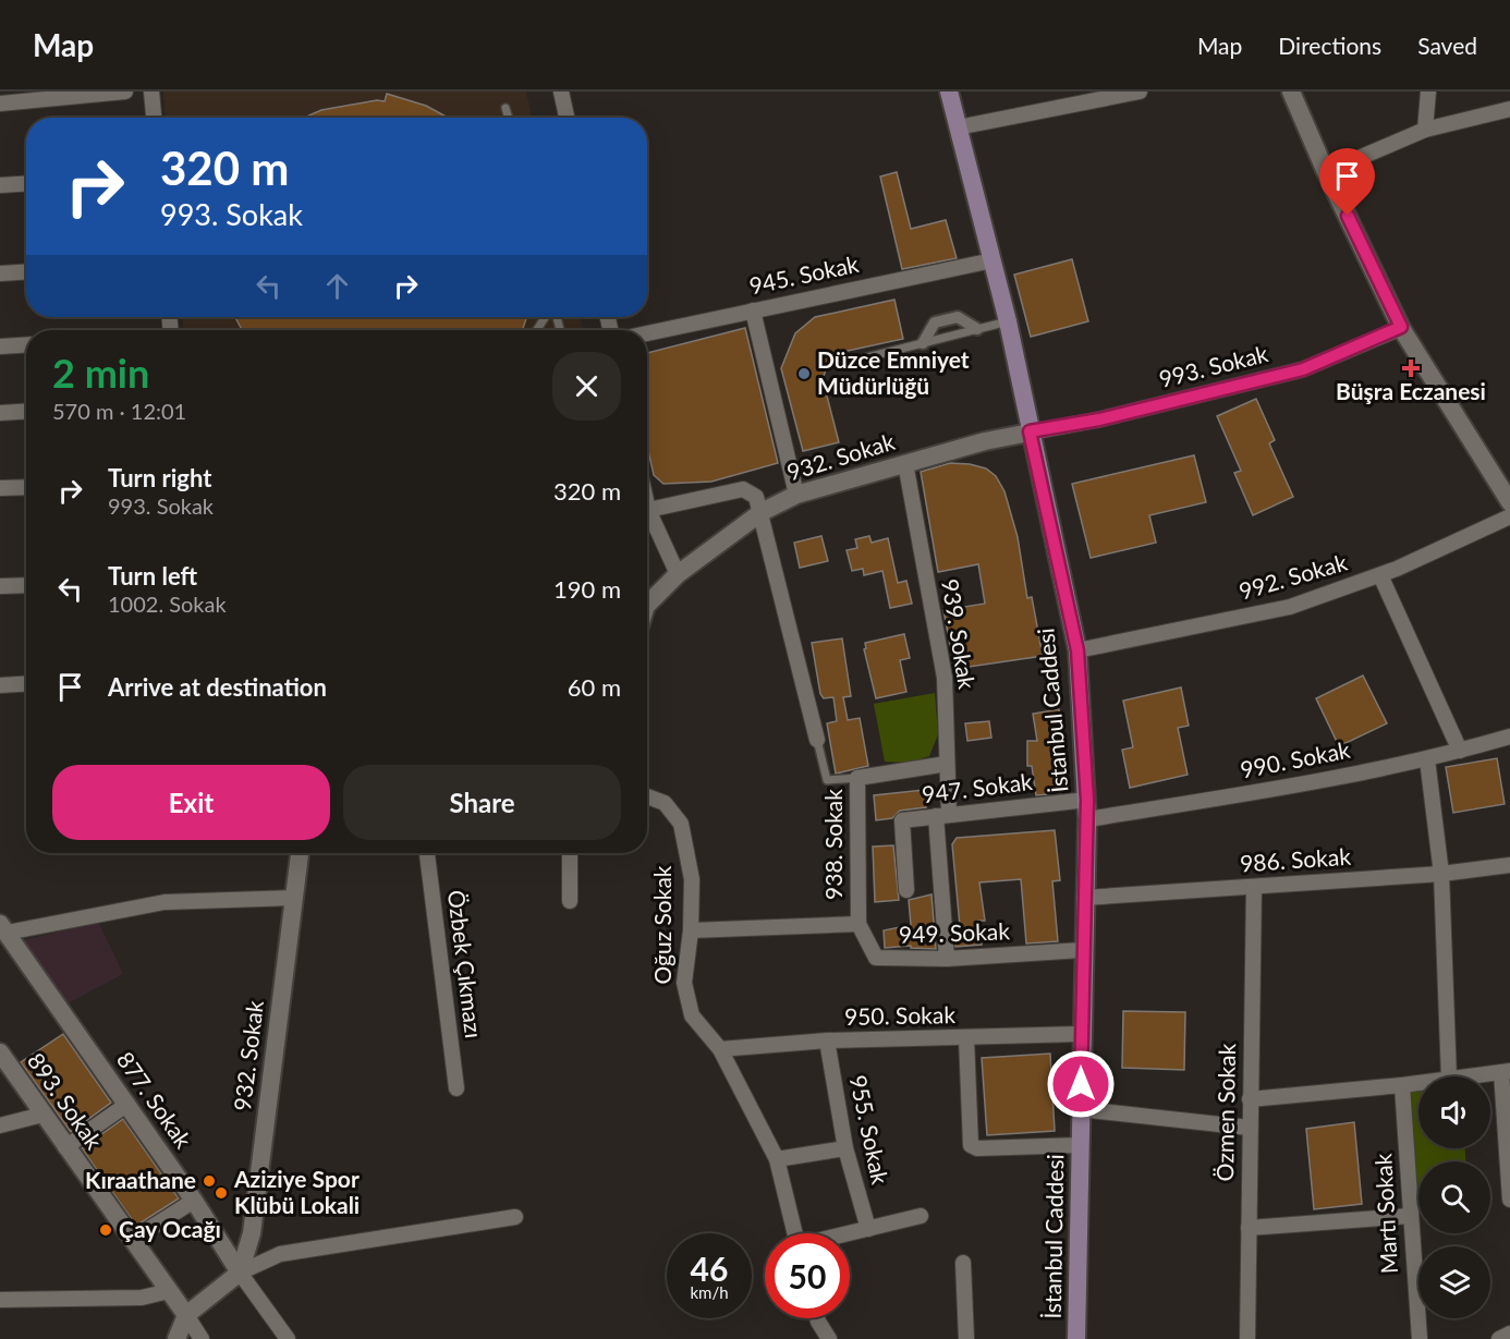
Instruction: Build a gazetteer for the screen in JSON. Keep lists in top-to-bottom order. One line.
{"streets":{"main road":["İstanbul Caddesi"],"street":["945. Sokak","993. Sokak","932. Sokak","992. Sokak","939. Sokak","990. Sokak","947. Sokak","938. Sokak","986. Sokak","Oğuz Sokak","949. Sokak","Özbek Çıkmazı","950. Sokak","877. Sokak","893. Sokak","Özmen Sokak","955. Sokak","Martı Sokak"]},"crossings":[["945. Sokak","İstanbul Caddesi"],["993. Sokak","932. Sokak"],["993. Sokak","İstanbul Caddesi"],["932. Sokak","939. Sokak"],["932. Sokak","İstanbul Caddesi"],["932. Sokak","877. Sokak"],["992. Sokak","İstanbul Caddesi"],["939. Sokak","947. Sokak"],["939. Sokak","938. Sokak"],["939. Sokak","949. Sokak"],["İstanbul Caddesi","990. Sokak"],["İstanbul Caddesi","947. Sokak"],["İstanbul Caddesi","986. Sokak"],["İstanbul Caddesi","949. Sokak"],["İstanbul Caddesi","950. Sokak"],["938. Sokak","949. Sokak"],["986. Sokak","Özmen Sokak"],["Oğuz Sokak","950. Sokak"],["950. Sokak","955. Sokak"]],"places":{"health":["Büşra Eczanesi"],"other":["Düzce Emniyet Müdürlüğü","Kıraathane","Aziziye Spor Klübü Lokali","Çay Ocağı"]},"page":{"header":"Map","nav":["Map","Directions","Saved"],"turn":["320 m","993. Sokak"],"heading":["2 min","570 m · 12:01"],"list":[{"name":"Turn right","note":"993. Sokak","value":"320 m"},{"name":"Turn left","note":"1002. Sokak","value":"190 m"},{"name":"Arrive at destination","value":"60 m"}],"buttons":["Exit","Share"],"speed":"46 km/h","limit":"50"}}
